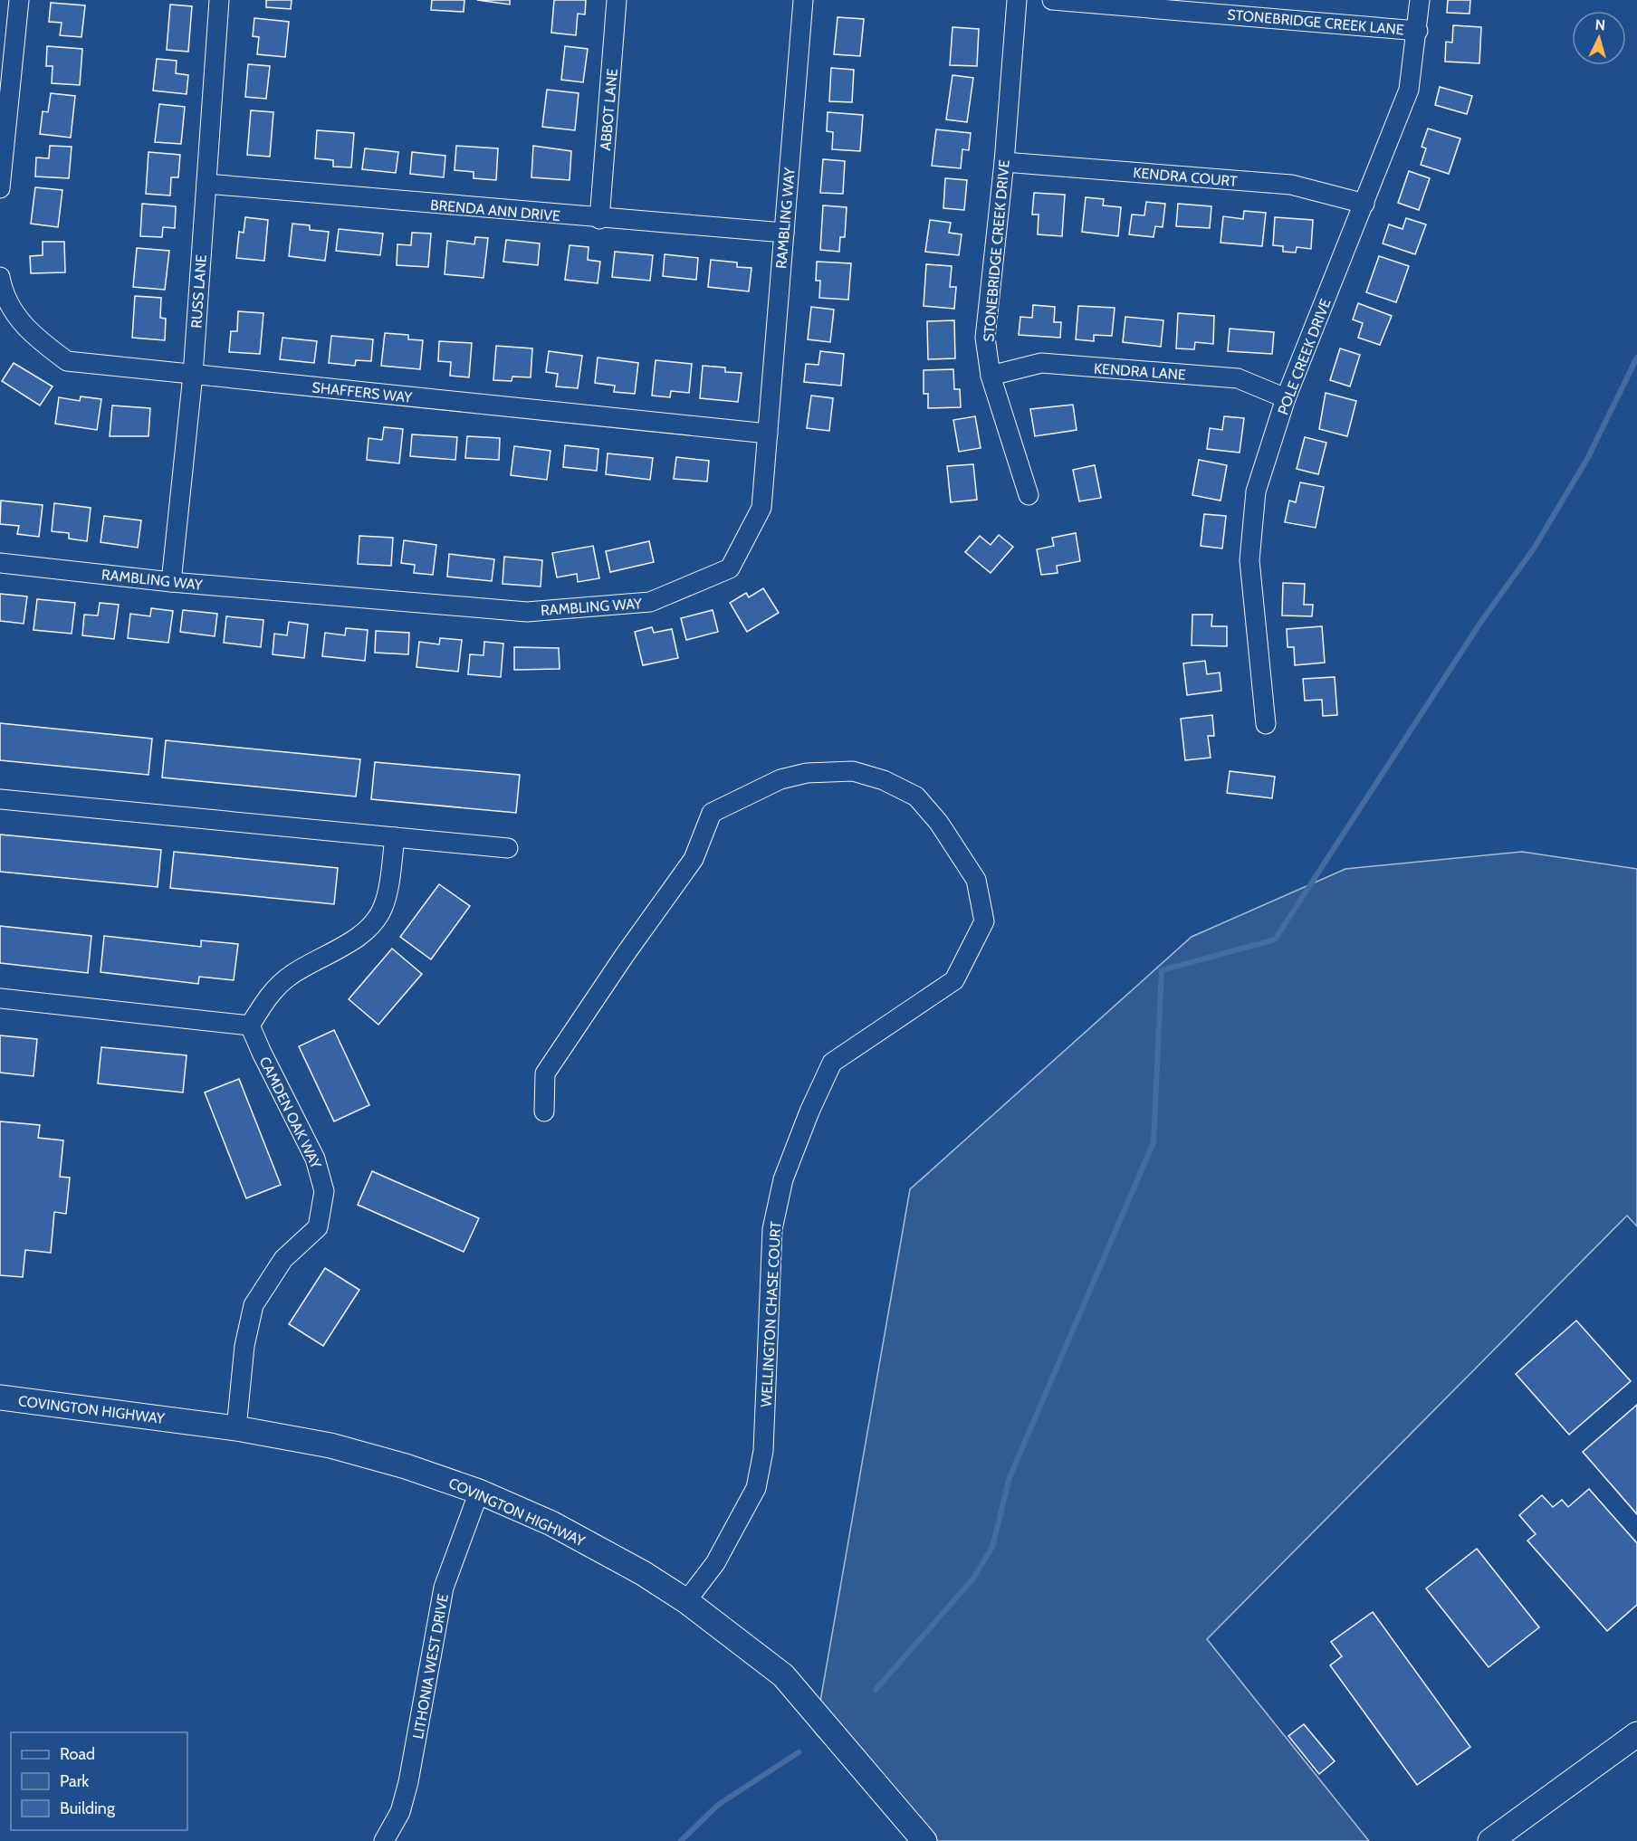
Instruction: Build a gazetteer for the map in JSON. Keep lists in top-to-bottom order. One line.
{"streets":{"main road":["COVINGTON HIGHWAY"],"street":["STONEBRIDGE CREEK LANE","ABBOT LANE","KENDRA COURT","BRENDA ANN DRIVE","RAMBLING WAY","STONEBRIDGE CREEK DRIVE","RUSS LANE","POLE CREEK DRIVE","KENDRA LANE","SHAFFERS WAY","CAMDEN OAK WAY","WELLINGTON CHASE COURT","LITHONIA WEST DRIVE"]},"crossings":[["STONEBRIDGE CREEK LANE","POLE CREEK DRIVE"],["ABBOT LANE","BRENDA ANN DRIVE"],["KENDRA COURT","STONEBRIDGE CREEK DRIVE"],["KENDRA COURT","POLE CREEK DRIVE"],["BRENDA ANN DRIVE","RAMBLING WAY"],["BRENDA ANN DRIVE","RUSS LANE"],["RAMBLING WAY","RUSS LANE"],["RAMBLING WAY","SHAFFERS WAY"],["STONEBRIDGE CREEK DRIVE","KENDRA LANE"],["RUSS LANE","SHAFFERS WAY"],["POLE CREEK DRIVE","KENDRA LANE"],["CAMDEN OAK WAY","COVINGTON HIGHWAY"],["WELLINGTON CHASE COURT","COVINGTON HIGHWAY"],["COVINGTON HIGHWAY","LITHONIA WEST DRIVE"]],"legend":["Road","Park","Building"],"north":"top"}
